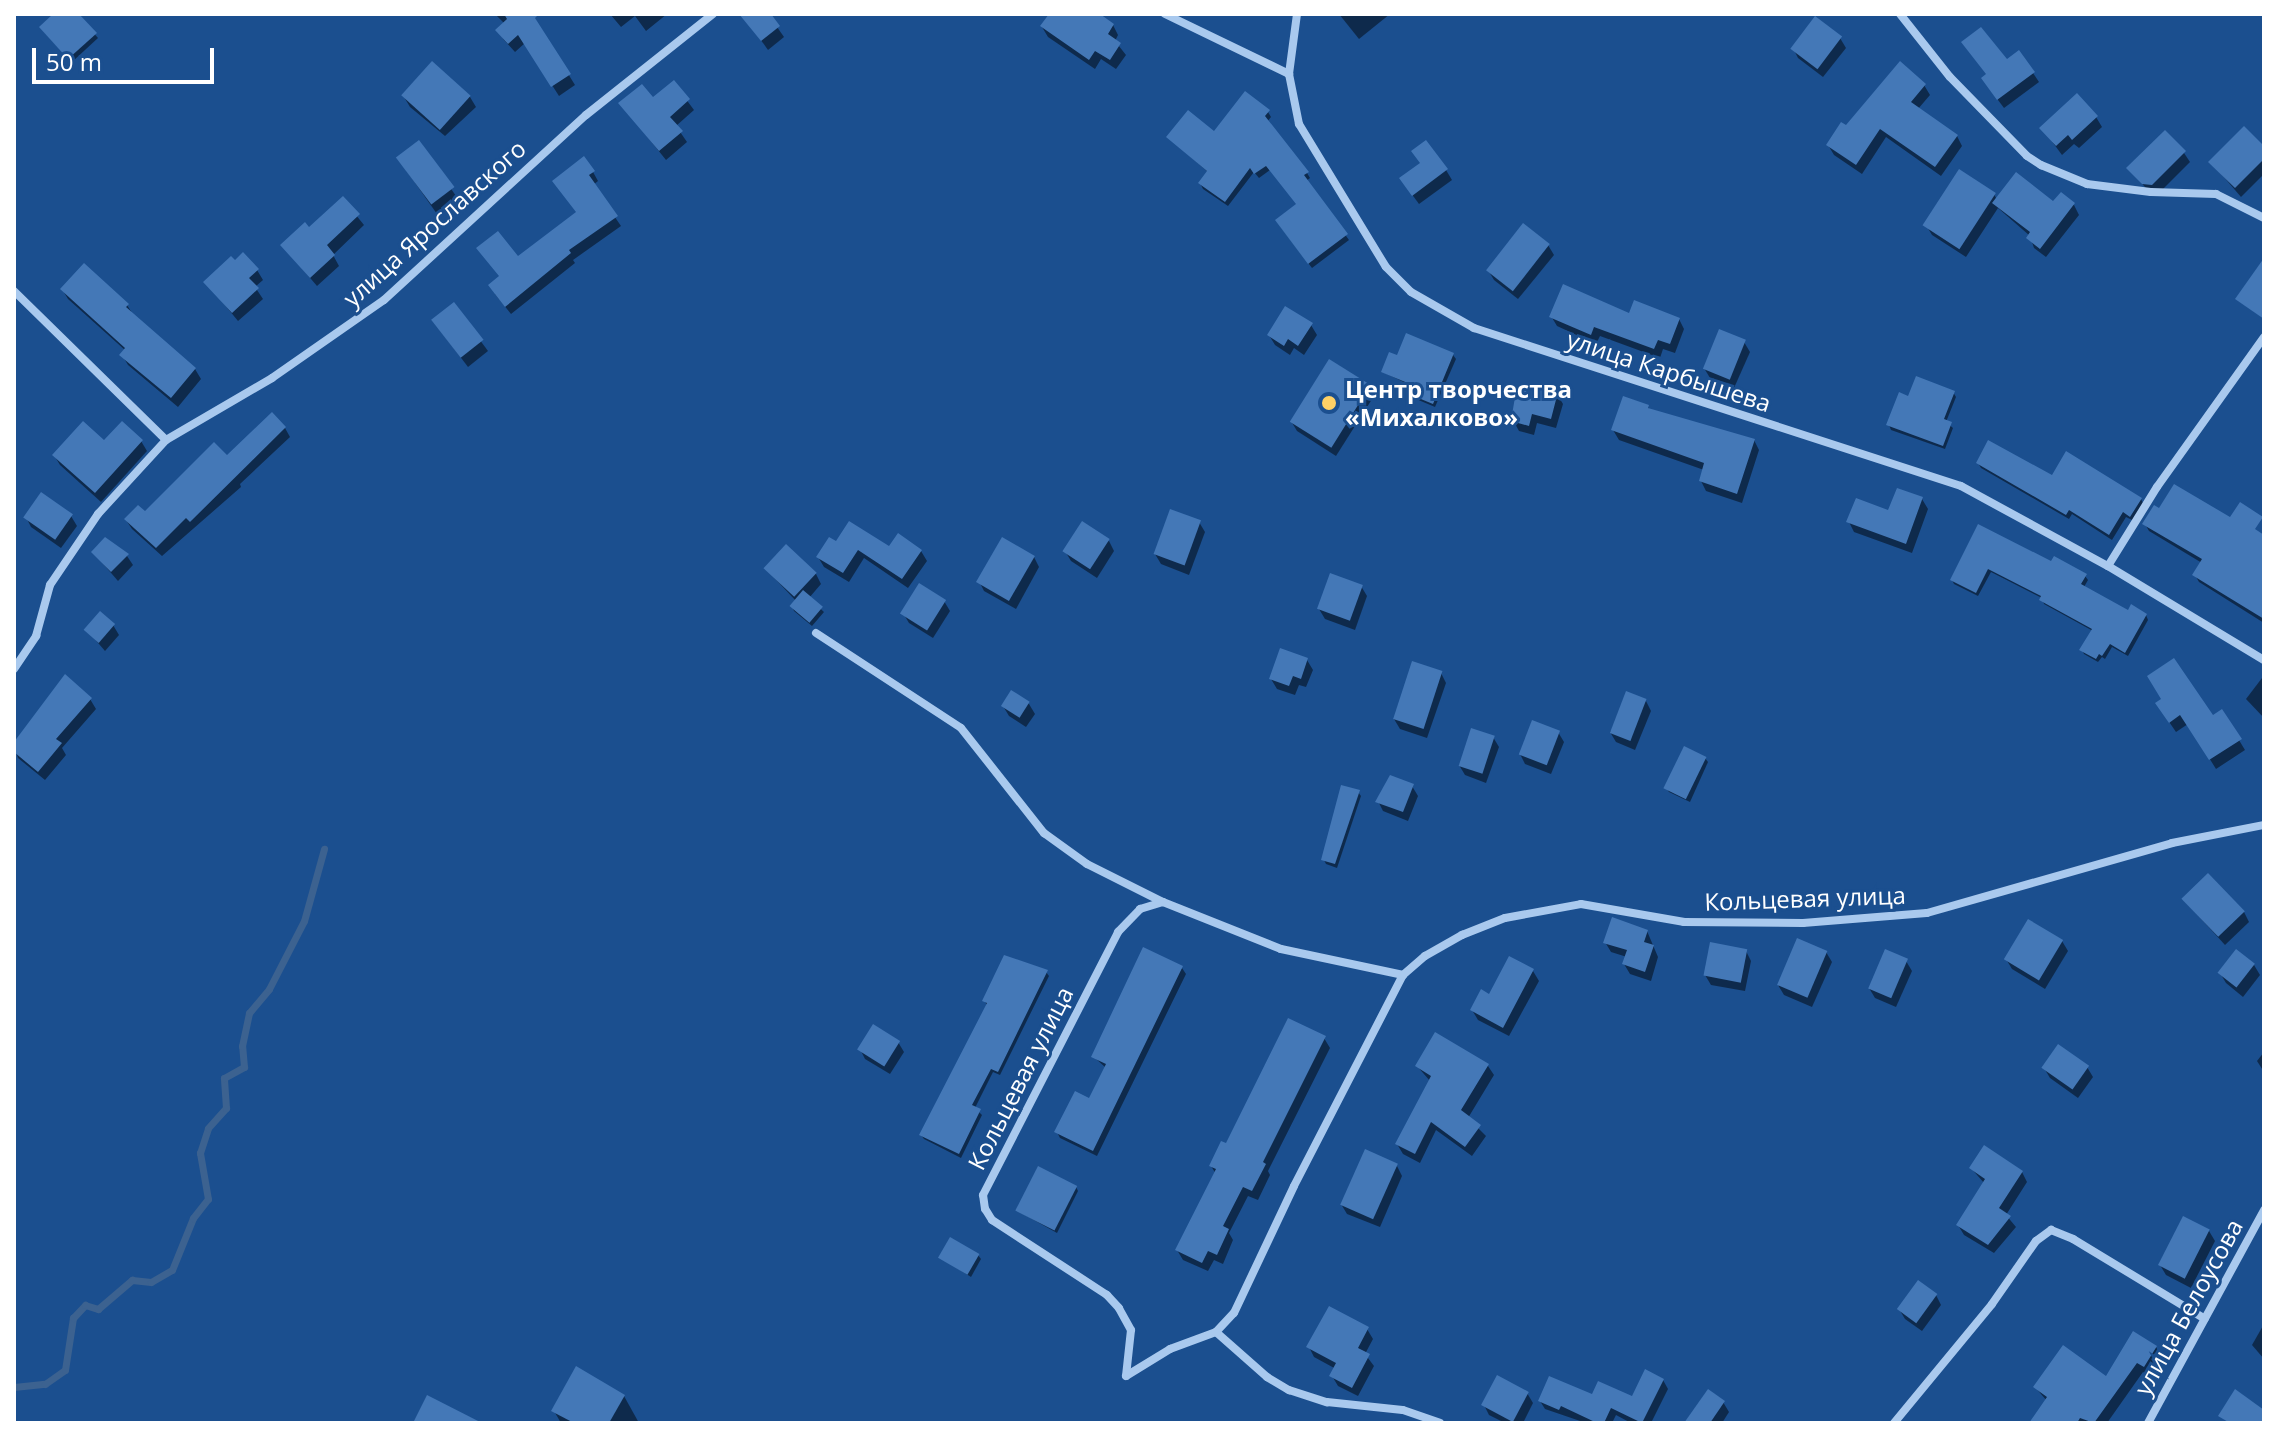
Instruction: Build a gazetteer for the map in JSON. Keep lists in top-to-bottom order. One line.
{"streets":{"street":["улица Ярославского","улица Карбышева","Кольцевая улица","улица Белоусова"]},"places":["Центр творчества «Михалково»"],"scale_bar":"50 m"}
